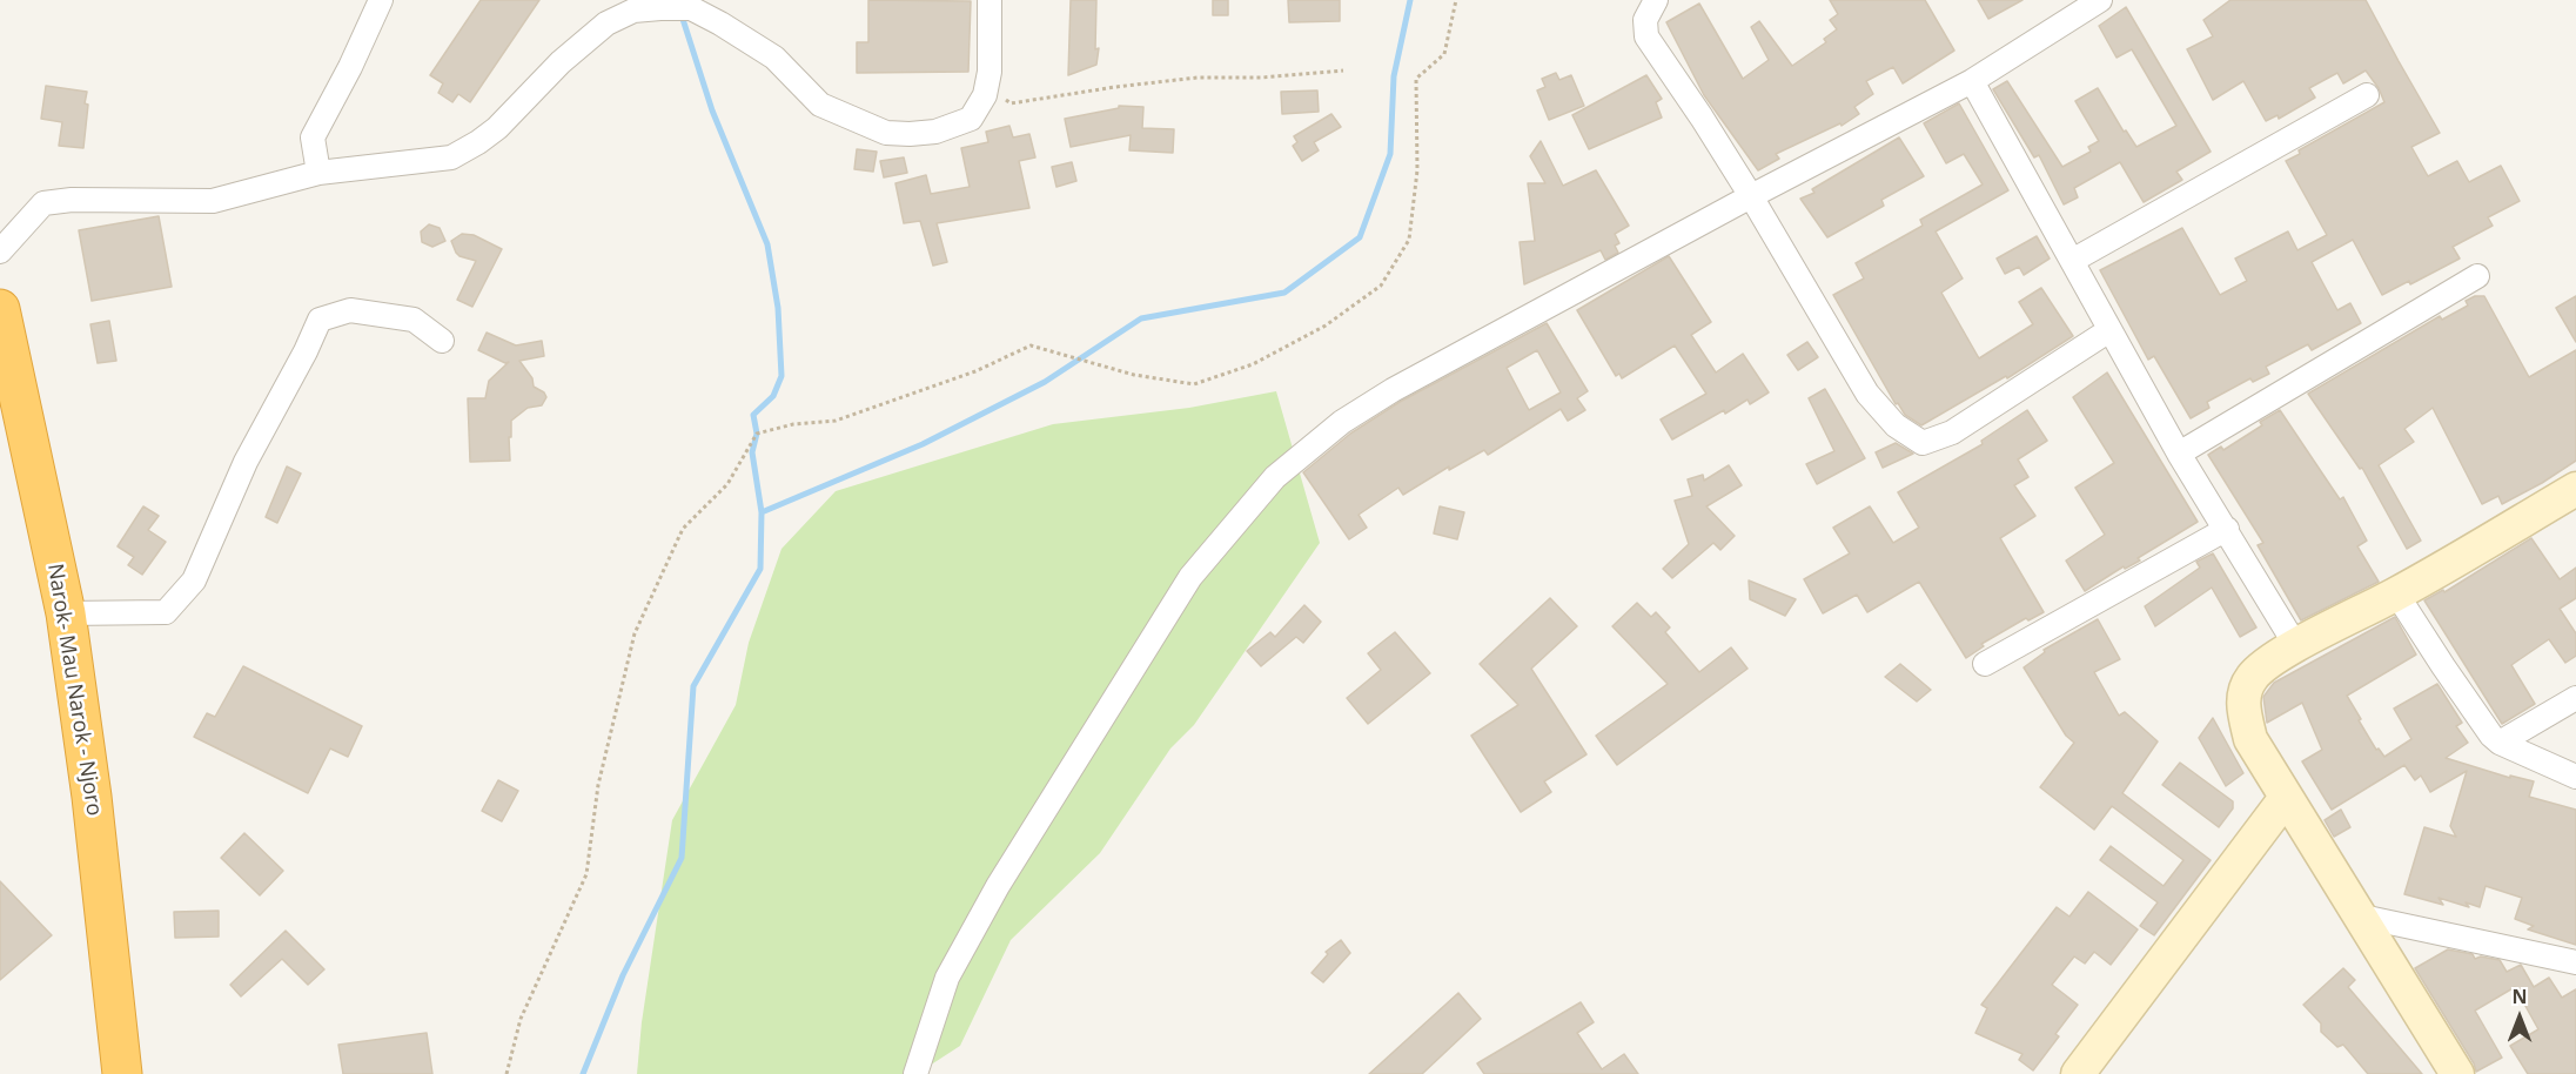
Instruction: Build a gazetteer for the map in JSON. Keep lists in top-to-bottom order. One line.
{"streets":{"highway":["Narok- Mau Narok - Njoro"]},"north":"top"}
